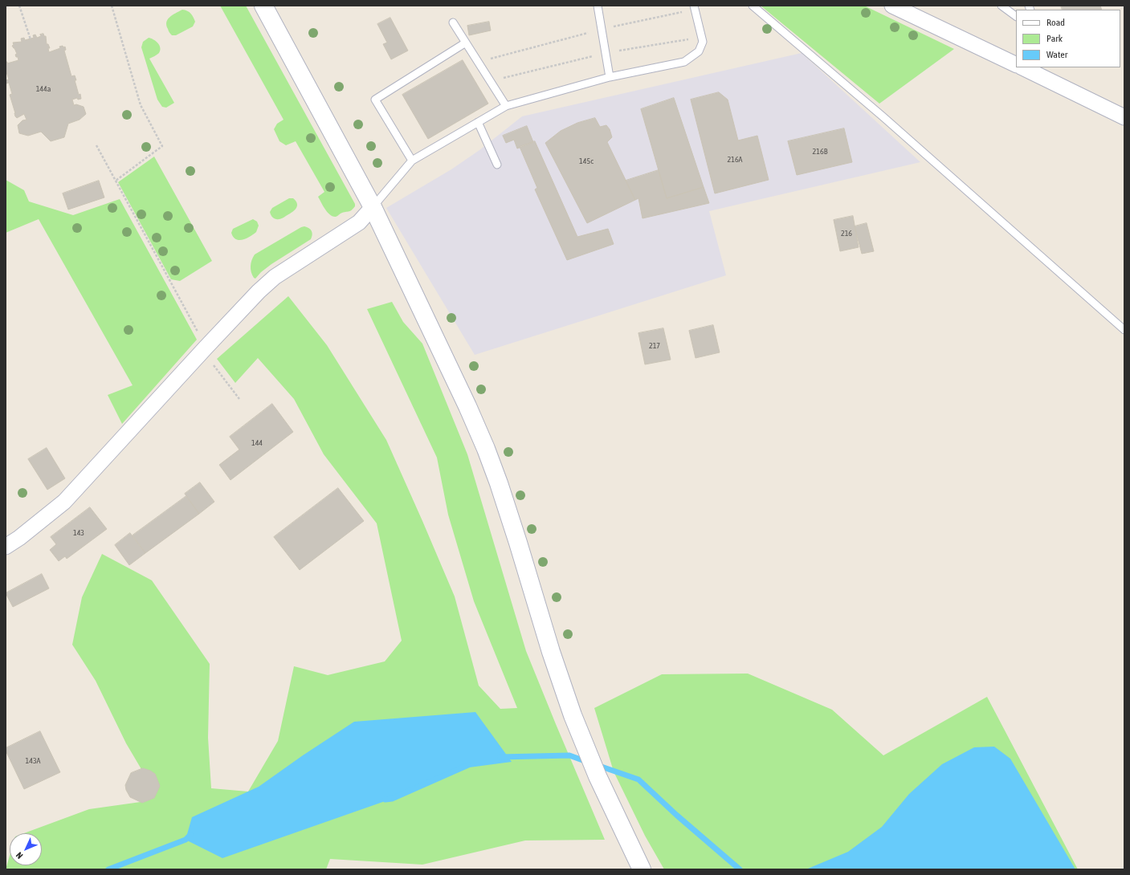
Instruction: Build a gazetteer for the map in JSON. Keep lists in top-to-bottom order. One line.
{"house_numbers":["144a","216B","216A","145c","216","217","144","143","143A"],"legend":["Road","Park","Water"],"north":"bottom left"}
